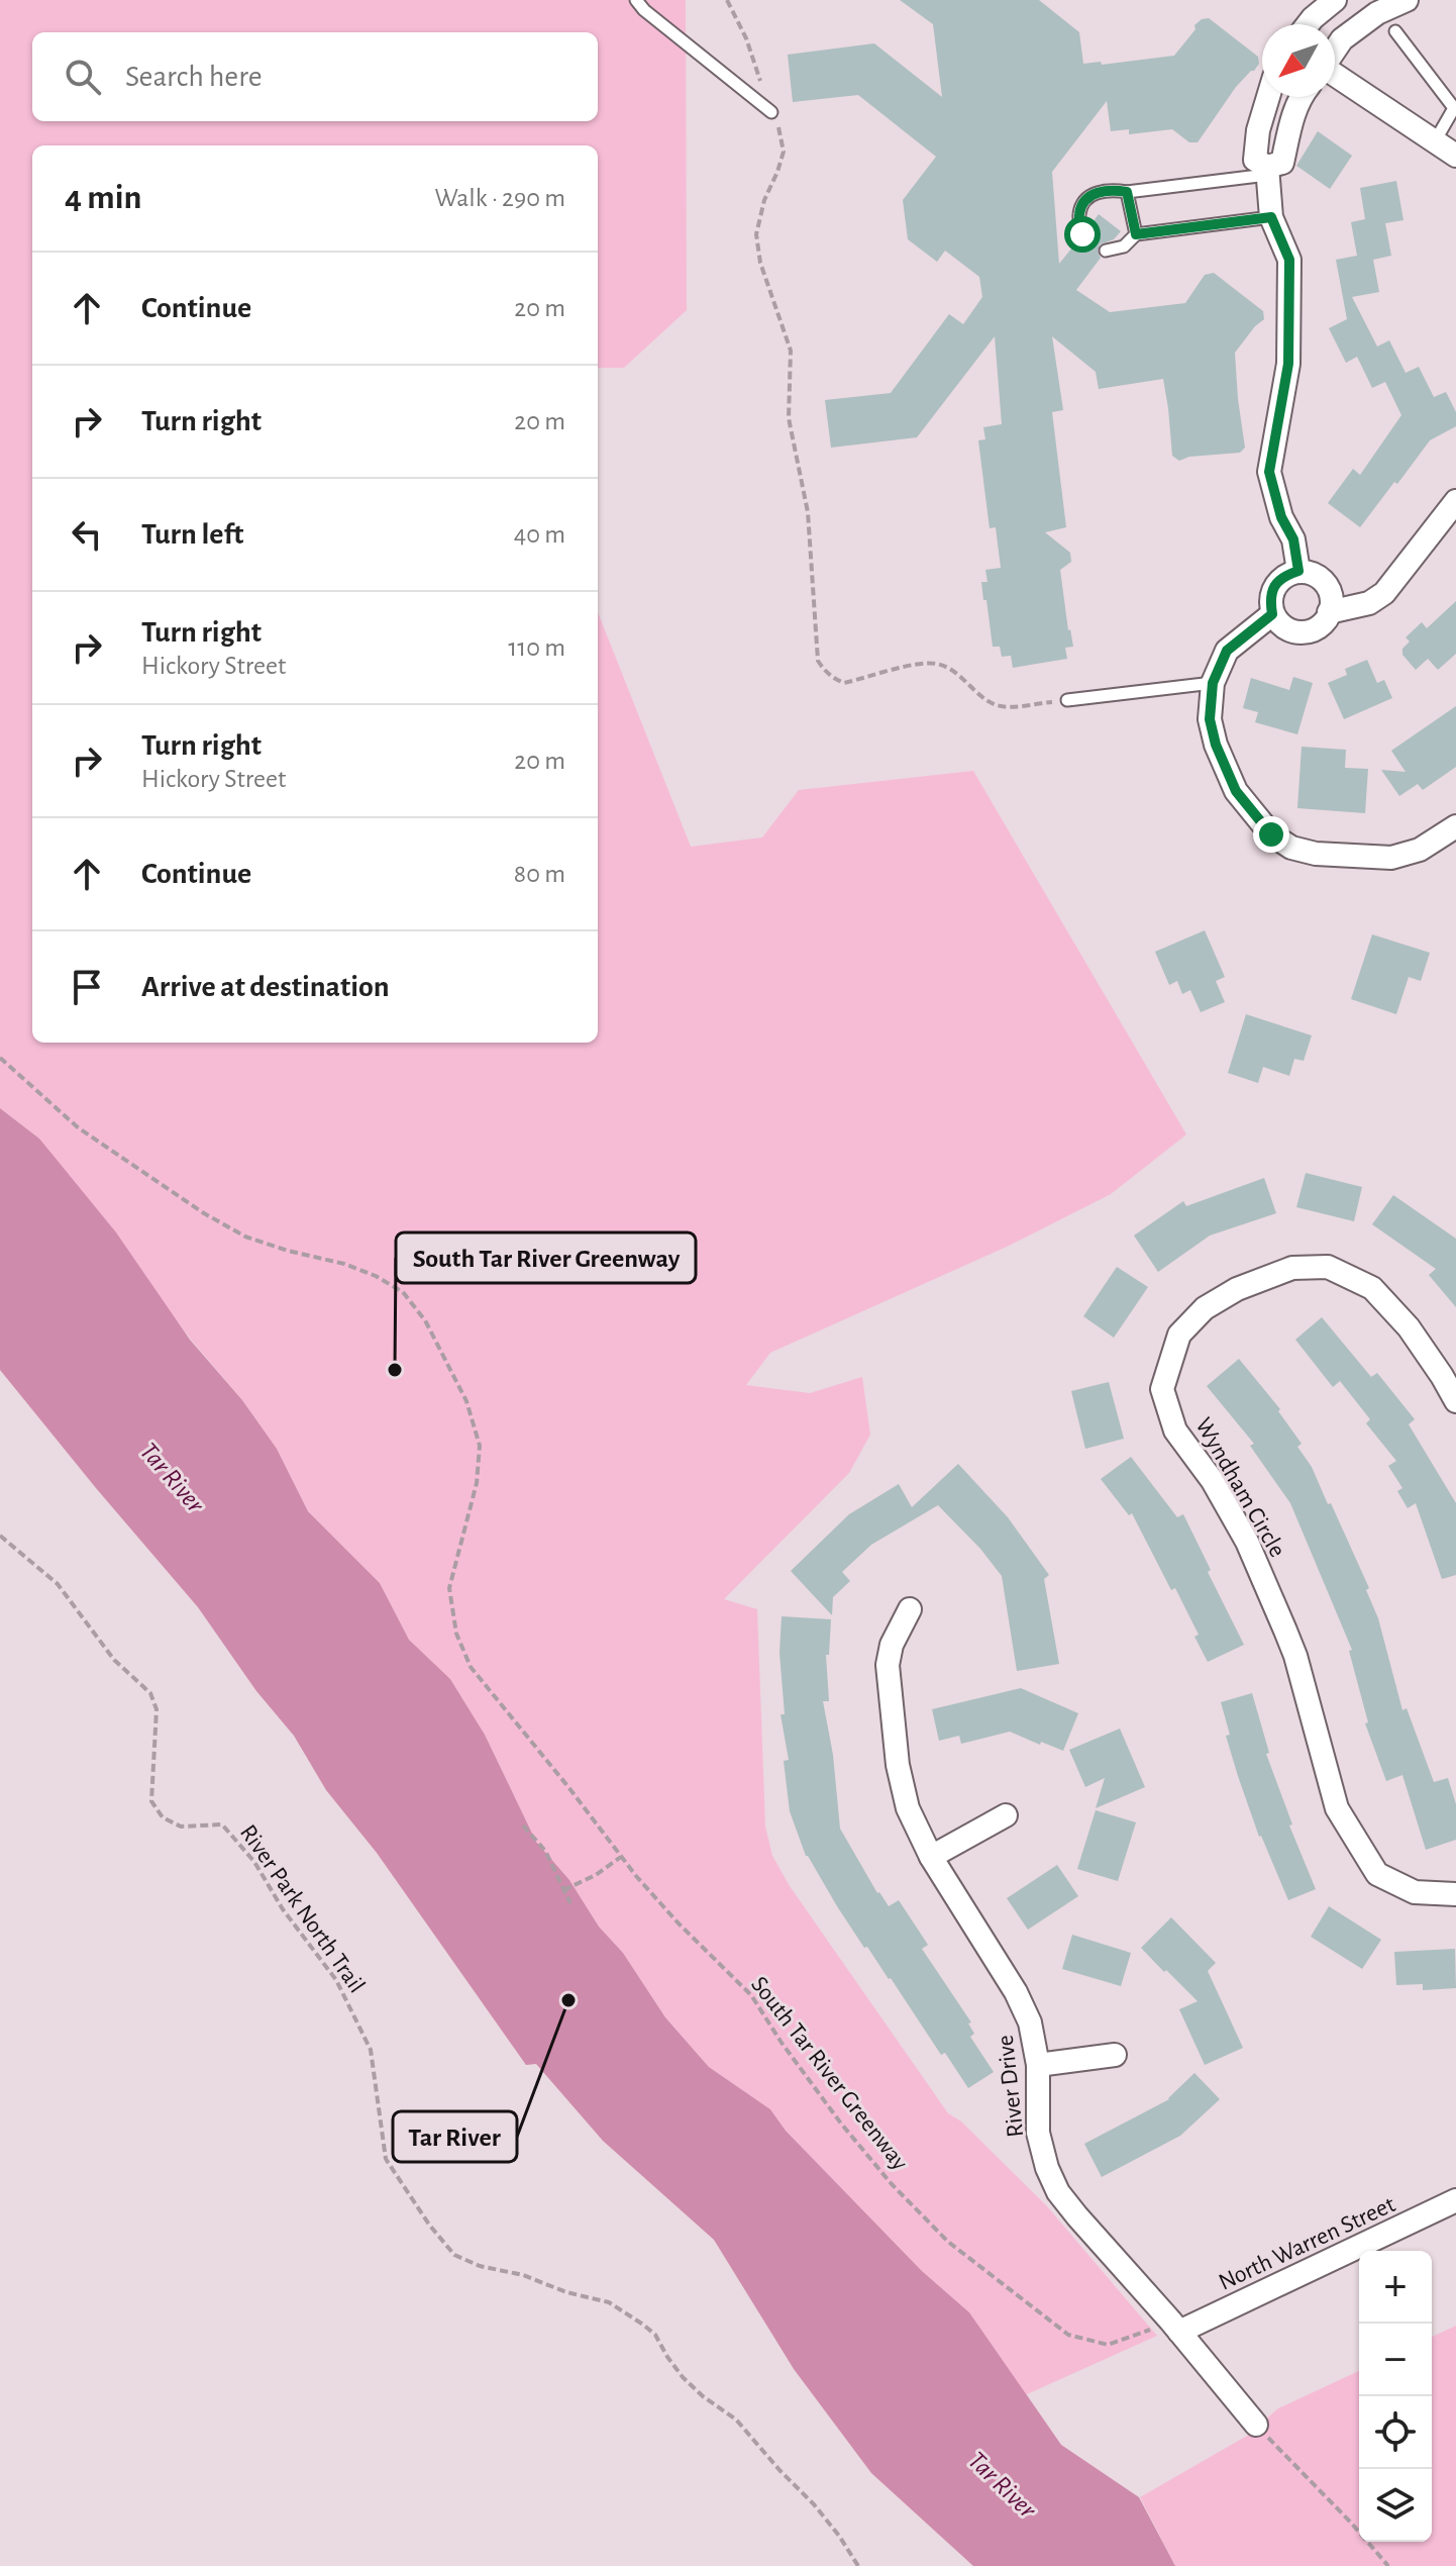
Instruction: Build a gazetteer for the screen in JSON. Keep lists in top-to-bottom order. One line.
{"streets":{"street":["Wyndham Circle","River Drive","North Warren Street"],"path":["River Park North Trail","South Tar River Greenway"]},"crossings":[["River Drive","North Warren Street"]],"water":["Tar River"],"places":["South Tar River Greenway","Tar River"],"north":"bottom left","page":{"search":"Search here","heading":["4 min","Walk · 290 m"],"list":[["Continue","20 m"],["Turn right","20 m"],["Turn left","40 m"],["Turn right","Hickory Street","110 m"],["Turn right","Hickory Street","20 m"],["Continue","80 m"],"Arrive at destination"],"map_buttons":["+","−"]}}
